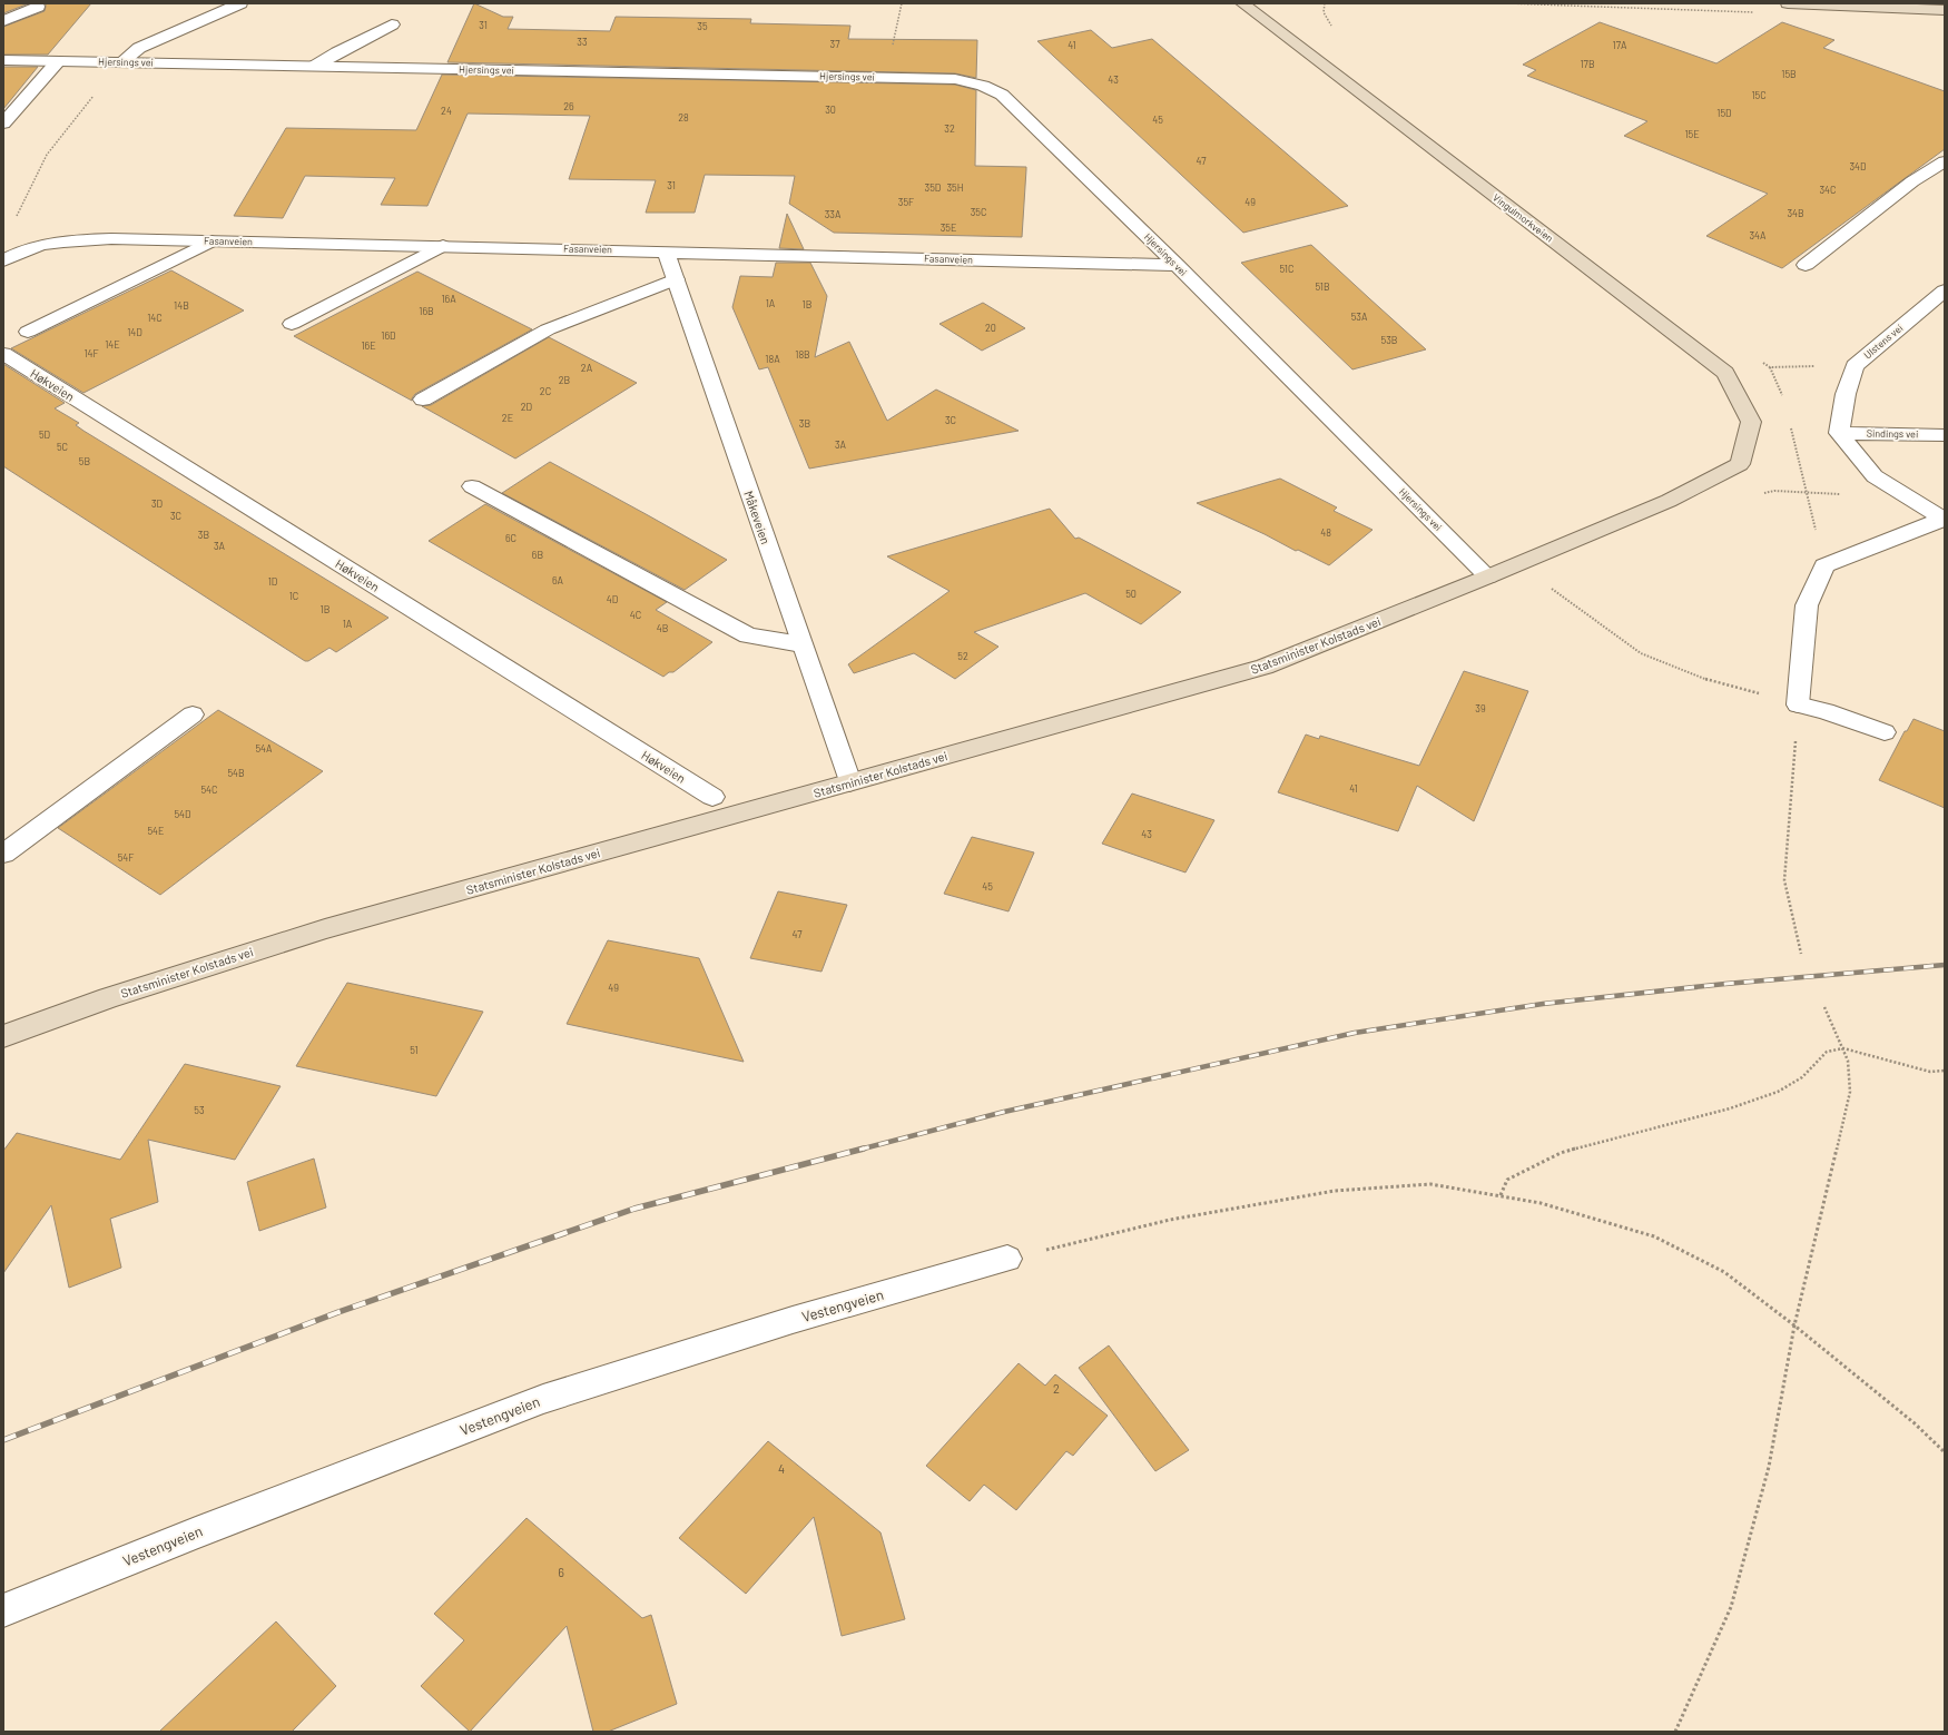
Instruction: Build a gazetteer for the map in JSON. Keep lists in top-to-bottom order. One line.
{"streets":{"street":["Hjersings vei","Vingulmorkveien","Fasanveien","Ulstens vei","Høkveien","Sindings vei","Måkeveien","Statsminister Kolstads vei","Vestengveien"]},"crossings":[["Hjersings vei","Fasanveien"],["Hjersings vei","Statsminister Kolstads vei"],["Vingulmorkveien","Statsminister Kolstads vei"],["Fasanveien","Måkeveien"],["Ulstens vei","Sindings vei"],["Måkeveien","Statsminister Kolstads vei"]],"house_numbers":["31","35","33","37","41","17A","17B","15B","43","15C","26","30","24","15D","28","45","32","15E","47","34D","31","35D","35H","34C","35F","49","35C","34B","33A","35E","34A","51C","51B","16A","1A","1B","14B","16B","53A","14C","20","14D","16D","53B","14E","16E","14F","18B","18A","2A","2B","2C","2D","2E","3C","3B","5D","3A","5C","5B","3D","3C","48","3B","6C","3A","6B","6A","1D","50","1C","4D","1B","4C","1A","4B","52","39","54A","54B","41","54C","54D","54E","43","54F","45","47","49","51","53","2","4","6"]}
